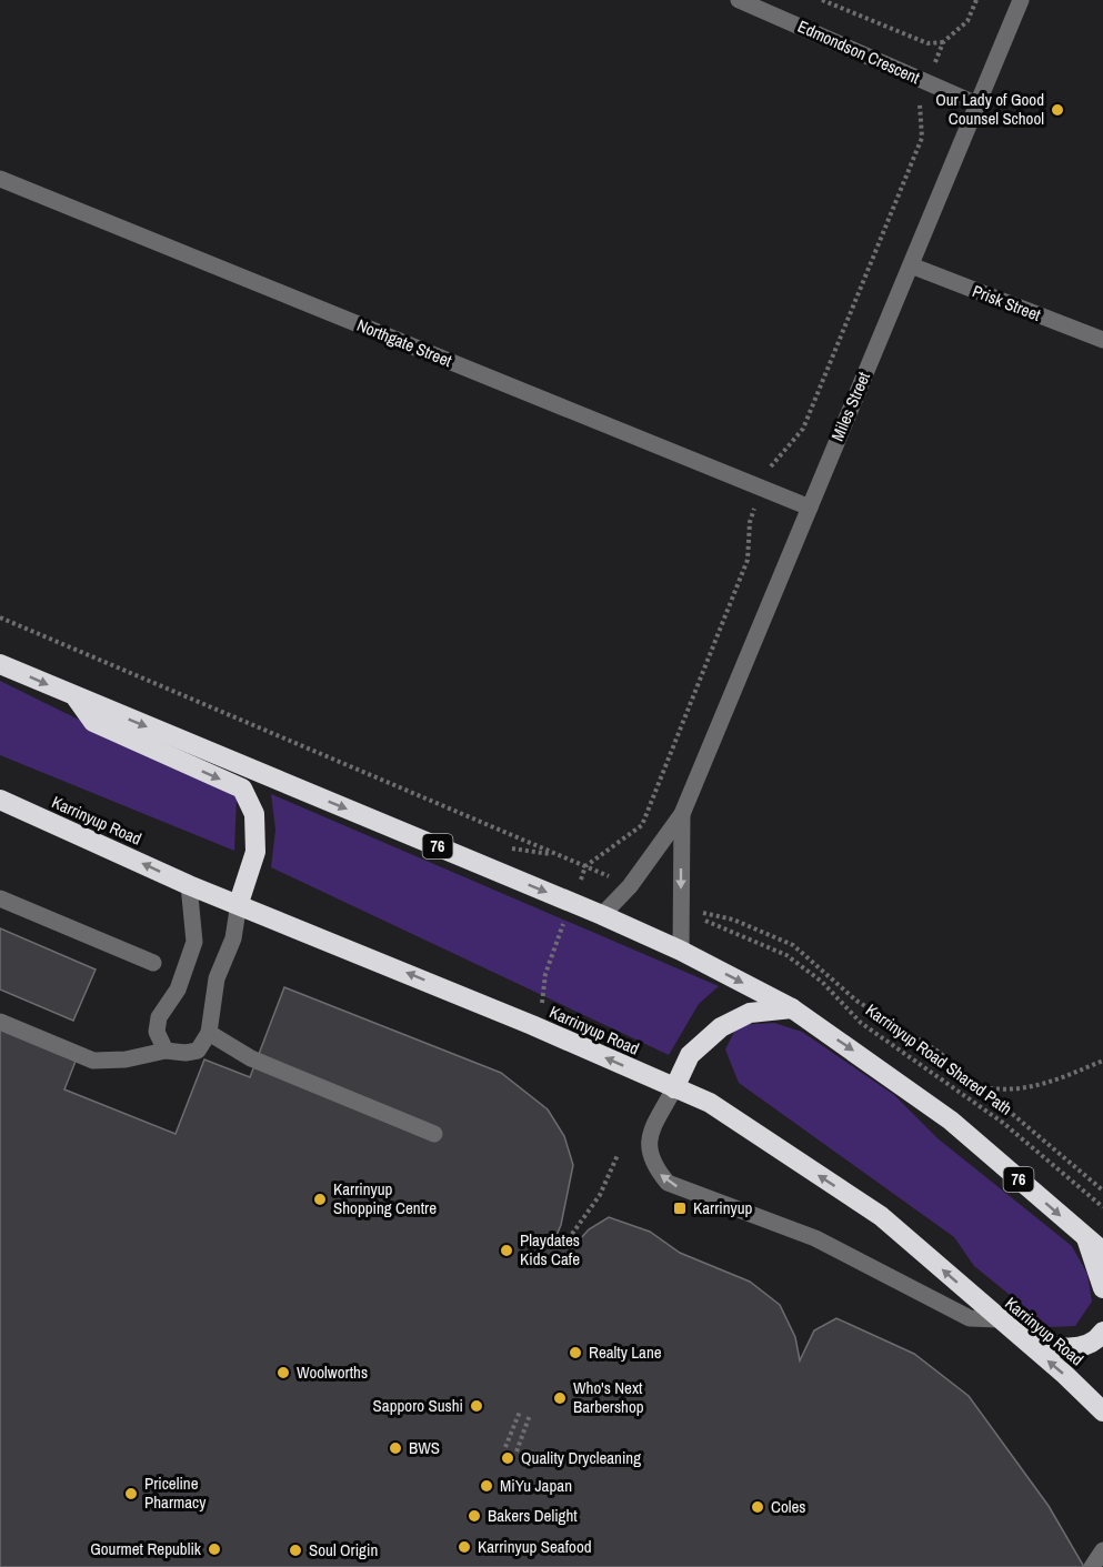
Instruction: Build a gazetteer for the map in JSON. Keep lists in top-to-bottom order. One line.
{"streets":{"highway":["Karrinyup Road","76"],"street":["Edmondson Crescent","Prisk Street","Northgate Street","Miles Street"],"path":["Karrinyup Road Shared Path"]},"crossings":[["Edmondson Crescent","Miles Street"],["Prisk Street","Miles Street"],["Northgate Street","Miles Street"],["Miles Street","76"],["Miles Street","Karrinyup Road Shared Path"]],"places":{"other":["Our Lady of Good Counsel School","Karrinyup Shopping Centre","Playdates Kids Cafe","Realty Lane","Woolworths","Who's Next Barbershop","Sapporo Sushi","BWS","Quality Drycleaning","MiYu Japan","Priceline Pharmacy","Coles","Bakers Delight","Karrinyup Seafood","Gourmet Republik","Soul Origin"],"transit":["Karrinyup"]}}
